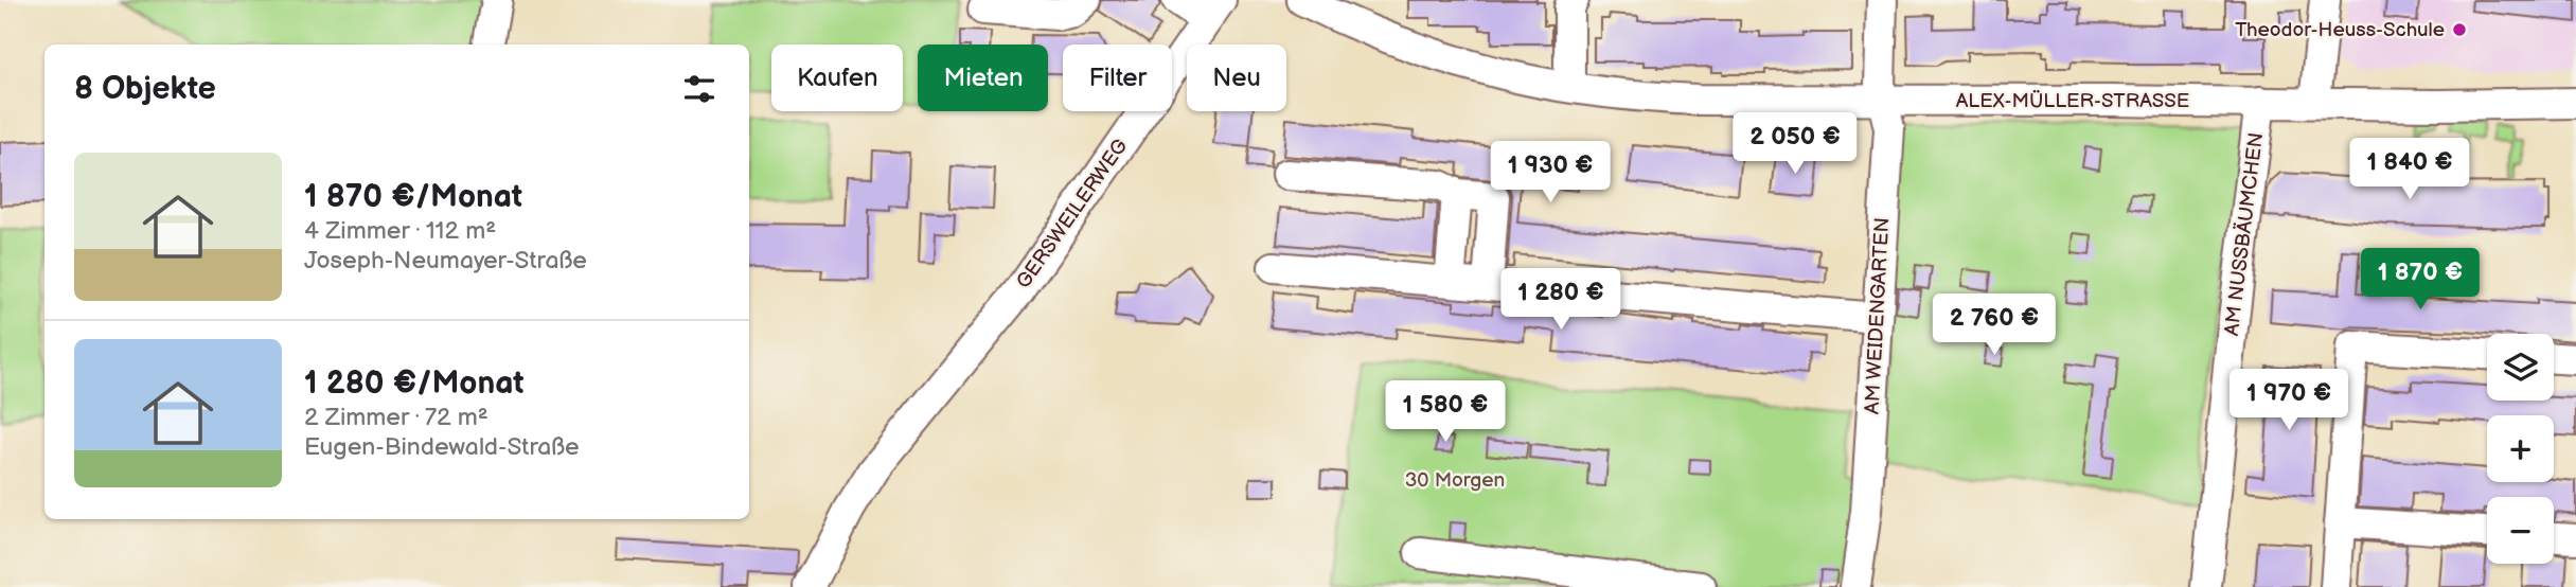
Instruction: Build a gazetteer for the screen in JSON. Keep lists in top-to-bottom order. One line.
{"streets":{"street":["ALEX-MÜLLER-STRASSE","GERSWEILERWEG","AM NUSSBÄUMCHEN","AM WEIDENGARTEN"]},"crossings":[["ALEX-MÜLLER-STRASSE","AM NUSSBÄUMCHEN"],["ALEX-MÜLLER-STRASSE","AM WEIDENGARTEN"]],"parks":["30 Morgen"],"places":["Theodor-Heuss-Schule"],"page":{"chip":["Kaufen","Mieten","Filter","Neu"],"heading":"8 Objekte","price":["2 050 €","1 840 €","1 930 €","1 870 €","1 280 €","2 760 €","1 970 €","1 580 €"],"list":[{"name":"1 870 €/Monat","note":"4 Zimmer · 112 m² · Joseph-Neumayer-Straße"},{"name":"1 280 €/Monat","note":"2 Zimmer · 72 m² · Eugen-Bindewald-Straße"}],"map_buttons":["+","−"]}}
